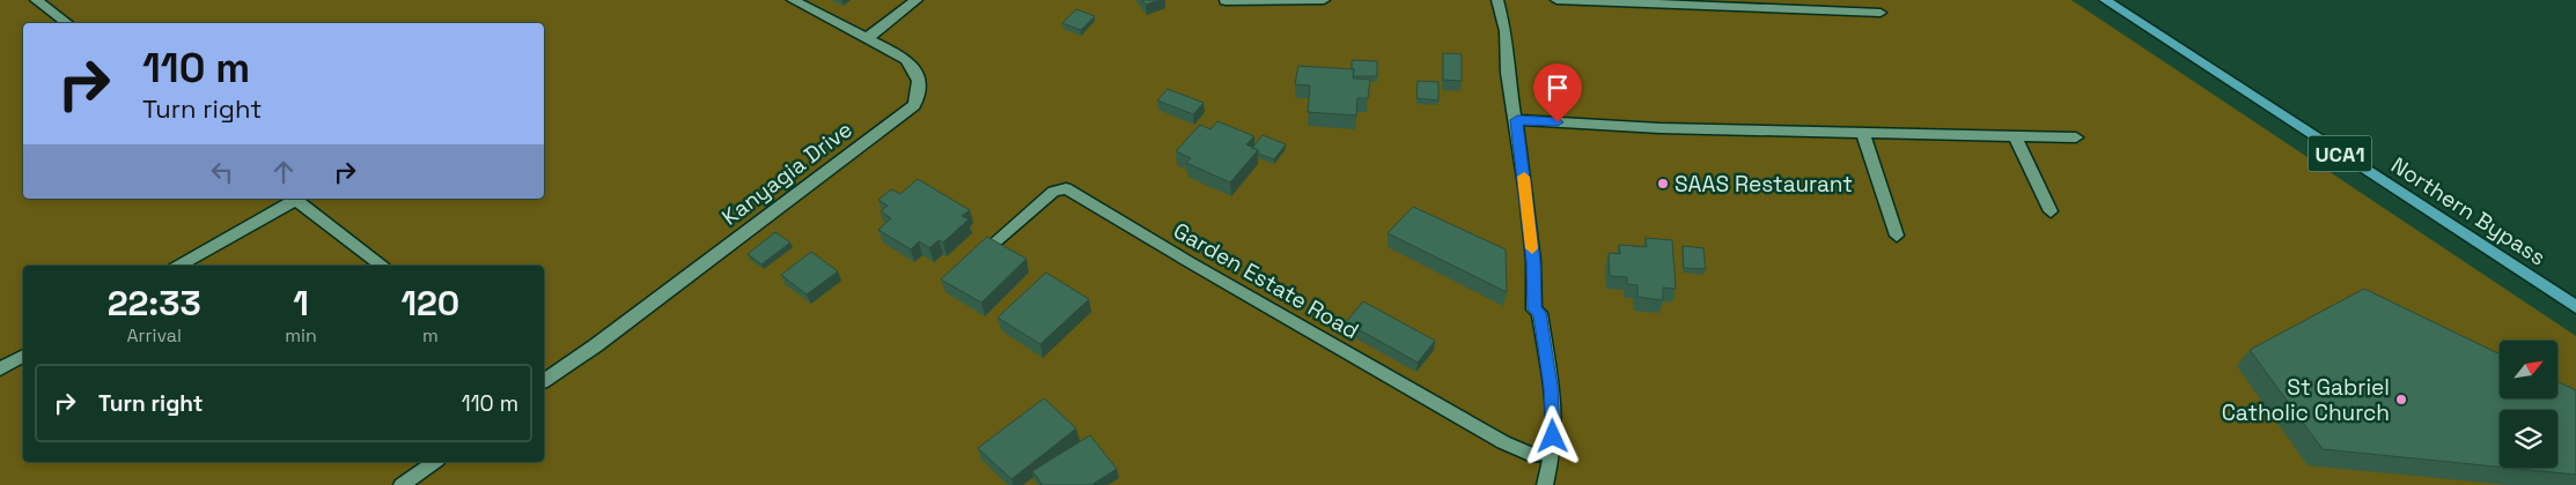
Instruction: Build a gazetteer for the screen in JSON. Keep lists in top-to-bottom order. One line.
{"streets":{"main road":["UCA1","Northern Bypass"],"street":["Kanyagia Drive","Garden Estate Road"]},"places":["SAAS Restaurant","St Gabriel Catholic Church"],"north":"top right","page":{"turn":["110 m","Turn right"],"eta":["22:33","Arrival","1","min","120","m"],"list":[{"name":"Turn right","value":"110 m"}]}}
